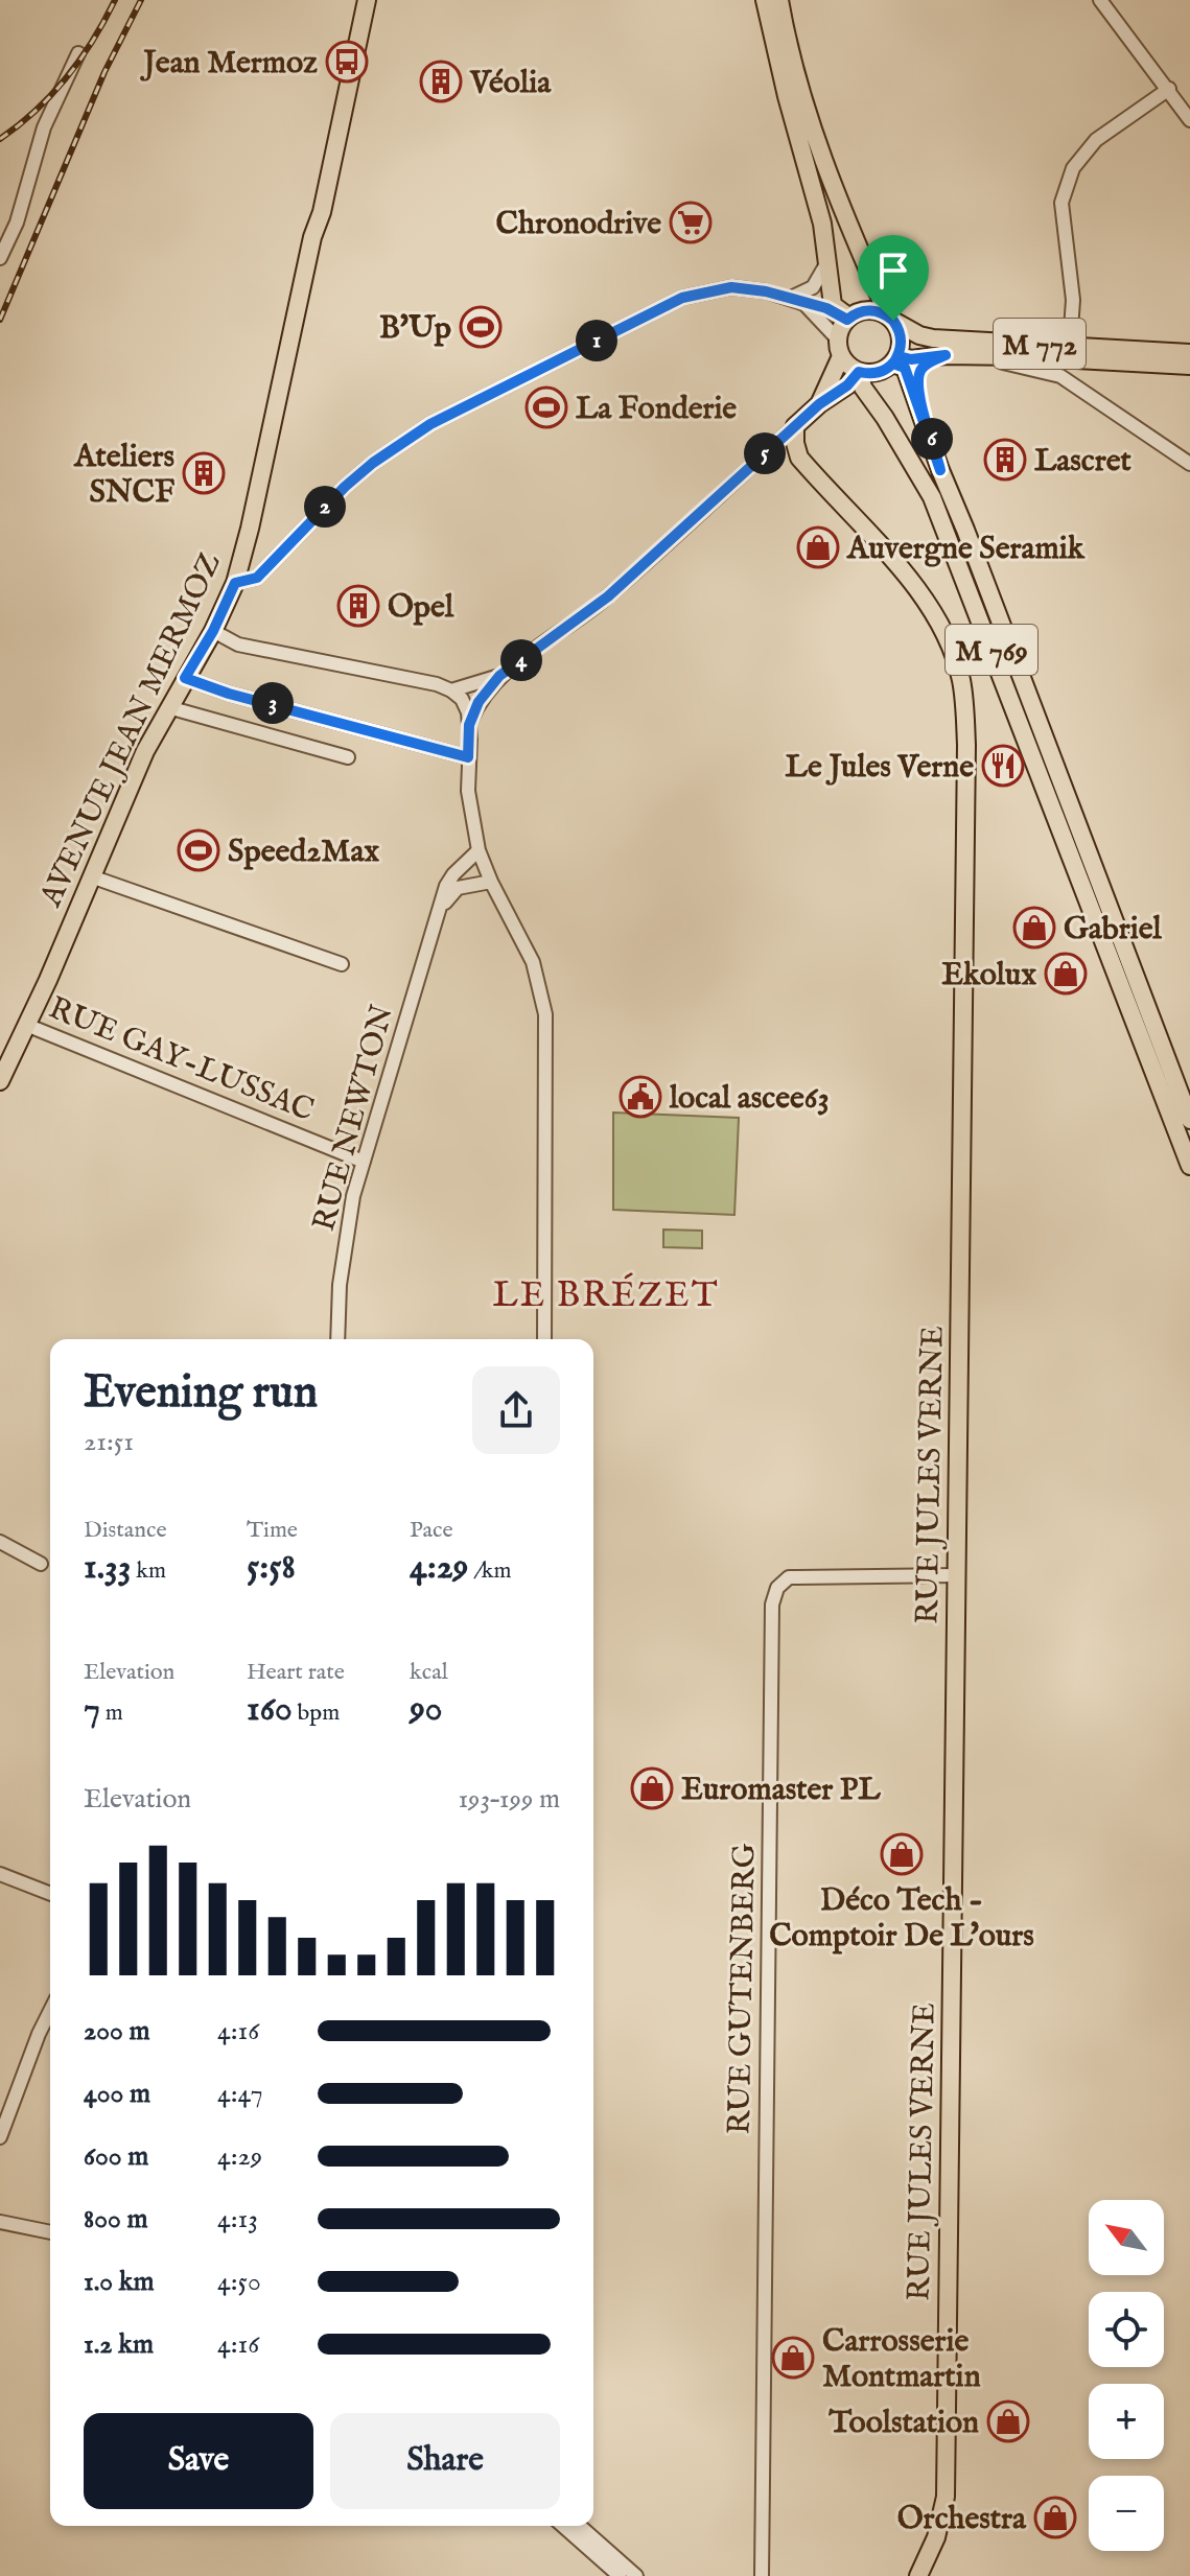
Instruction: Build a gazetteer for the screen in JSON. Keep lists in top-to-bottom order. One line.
{"streets":{"main road":["M 772","M 769","AVENUE JEAN MERMOZ","RUE JULES VERNE"],"street":["RUE GAY-LUSSAC","RUE NEWTON","RUE GUTENBERG"]},"crossings":[["M 772","M 769"],["AVENUE JEAN MERMOZ","RUE GAY-LUSSAC"],["RUE GAY-LUSSAC","RUE NEWTON"],["RUE JULES VERNE","RUE GUTENBERG"]],"districts":["LE BRÉZET"],"places":{"bus stop":["Jean Mermoz"],"building":["Véolia","Lascret","Ateliers SNCF","Opel"],"supermarket":["Chronodrive"],"sports":["B'Up","La Fonderie","Speed2Max"],"shop":["Auvergne Seramik","Gabriel","Ekolux","Euromaster PL","Déco Tech - Comptoir De L'ours","Carrosserie Montmartin","Toolstation","Orchestra"],"restaurant":["Le Jules Verne"],"public building":["local ascee63"]},"north":"top left","page":{"pins":["1","6","5","2","4","3"],"heading":["Evening run","21:51"],"stats":[["Distance","1.33 km"],["Time","5:58"],["Pace","4:29 /km"],["Elevation","7 m"],["Heart rate","160 bpm"],["kcal","90"]],"chart":["Elevation","193–199 m"],"list":[{"name":"200 m","note":"4:16"},{"name":"400 m","note":"4:47"},{"name":"600 m","note":"4:29"},{"name":"800 m","note":"4:13"},{"name":"1.0 km","note":"4:50"},{"name":"1.2 km","note":"4:16"}],"map_buttons":["+","−"],"buttons":["Save","Share"]}}
